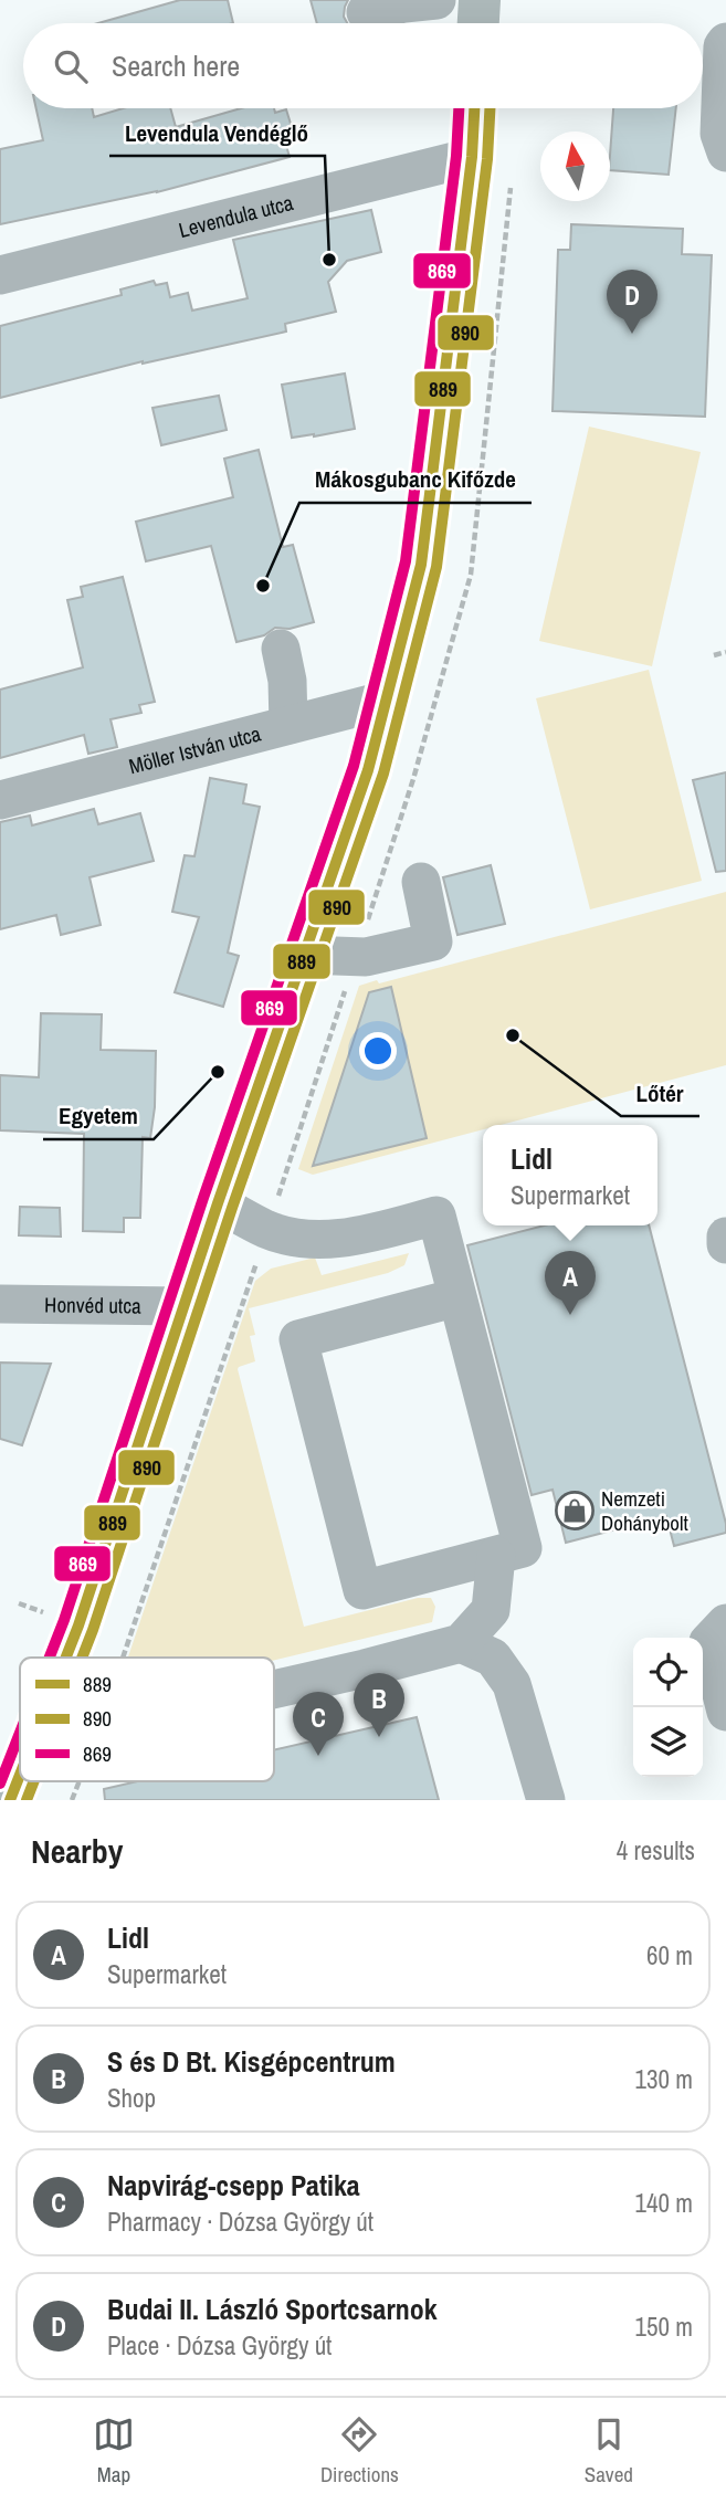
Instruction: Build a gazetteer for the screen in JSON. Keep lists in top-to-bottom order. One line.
{"streets":{"street":["Levendula utca","Möller István utca","Honvéd utca"]},"places":{"other":["Levendula Vendéglő","Mákosgubanc Kifőzde","Lőtér","Egyetem"],"shop":["Nemzeti Dohánybolt"]},"lines":["transit line 889","transit line 890","transit line 869"],"legend":["889","890","869"],"north":"top","page":{"search":"Search here","pins":["D","A","B","C"],"popup":["Lidl","Supermarket"],"heading":["Nearby","4 results"],"list":[{"mark":"A","name":"Lidl","note":"Supermarket","value":"60 m"},{"mark":"B","name":"S és D Bt. Kisgépcentrum","note":"Shop","value":"130 m"},{"mark":"C","name":"Napvirág-csepp Patika","note":"Pharmacy · Dózsa György út","value":"140 m"},{"mark":"D","name":"Budai II. László Sportcsarnok","note":"Place · Dózsa György út","value":"150 m"}],"nav":["Map","Directions","Saved"]}}
